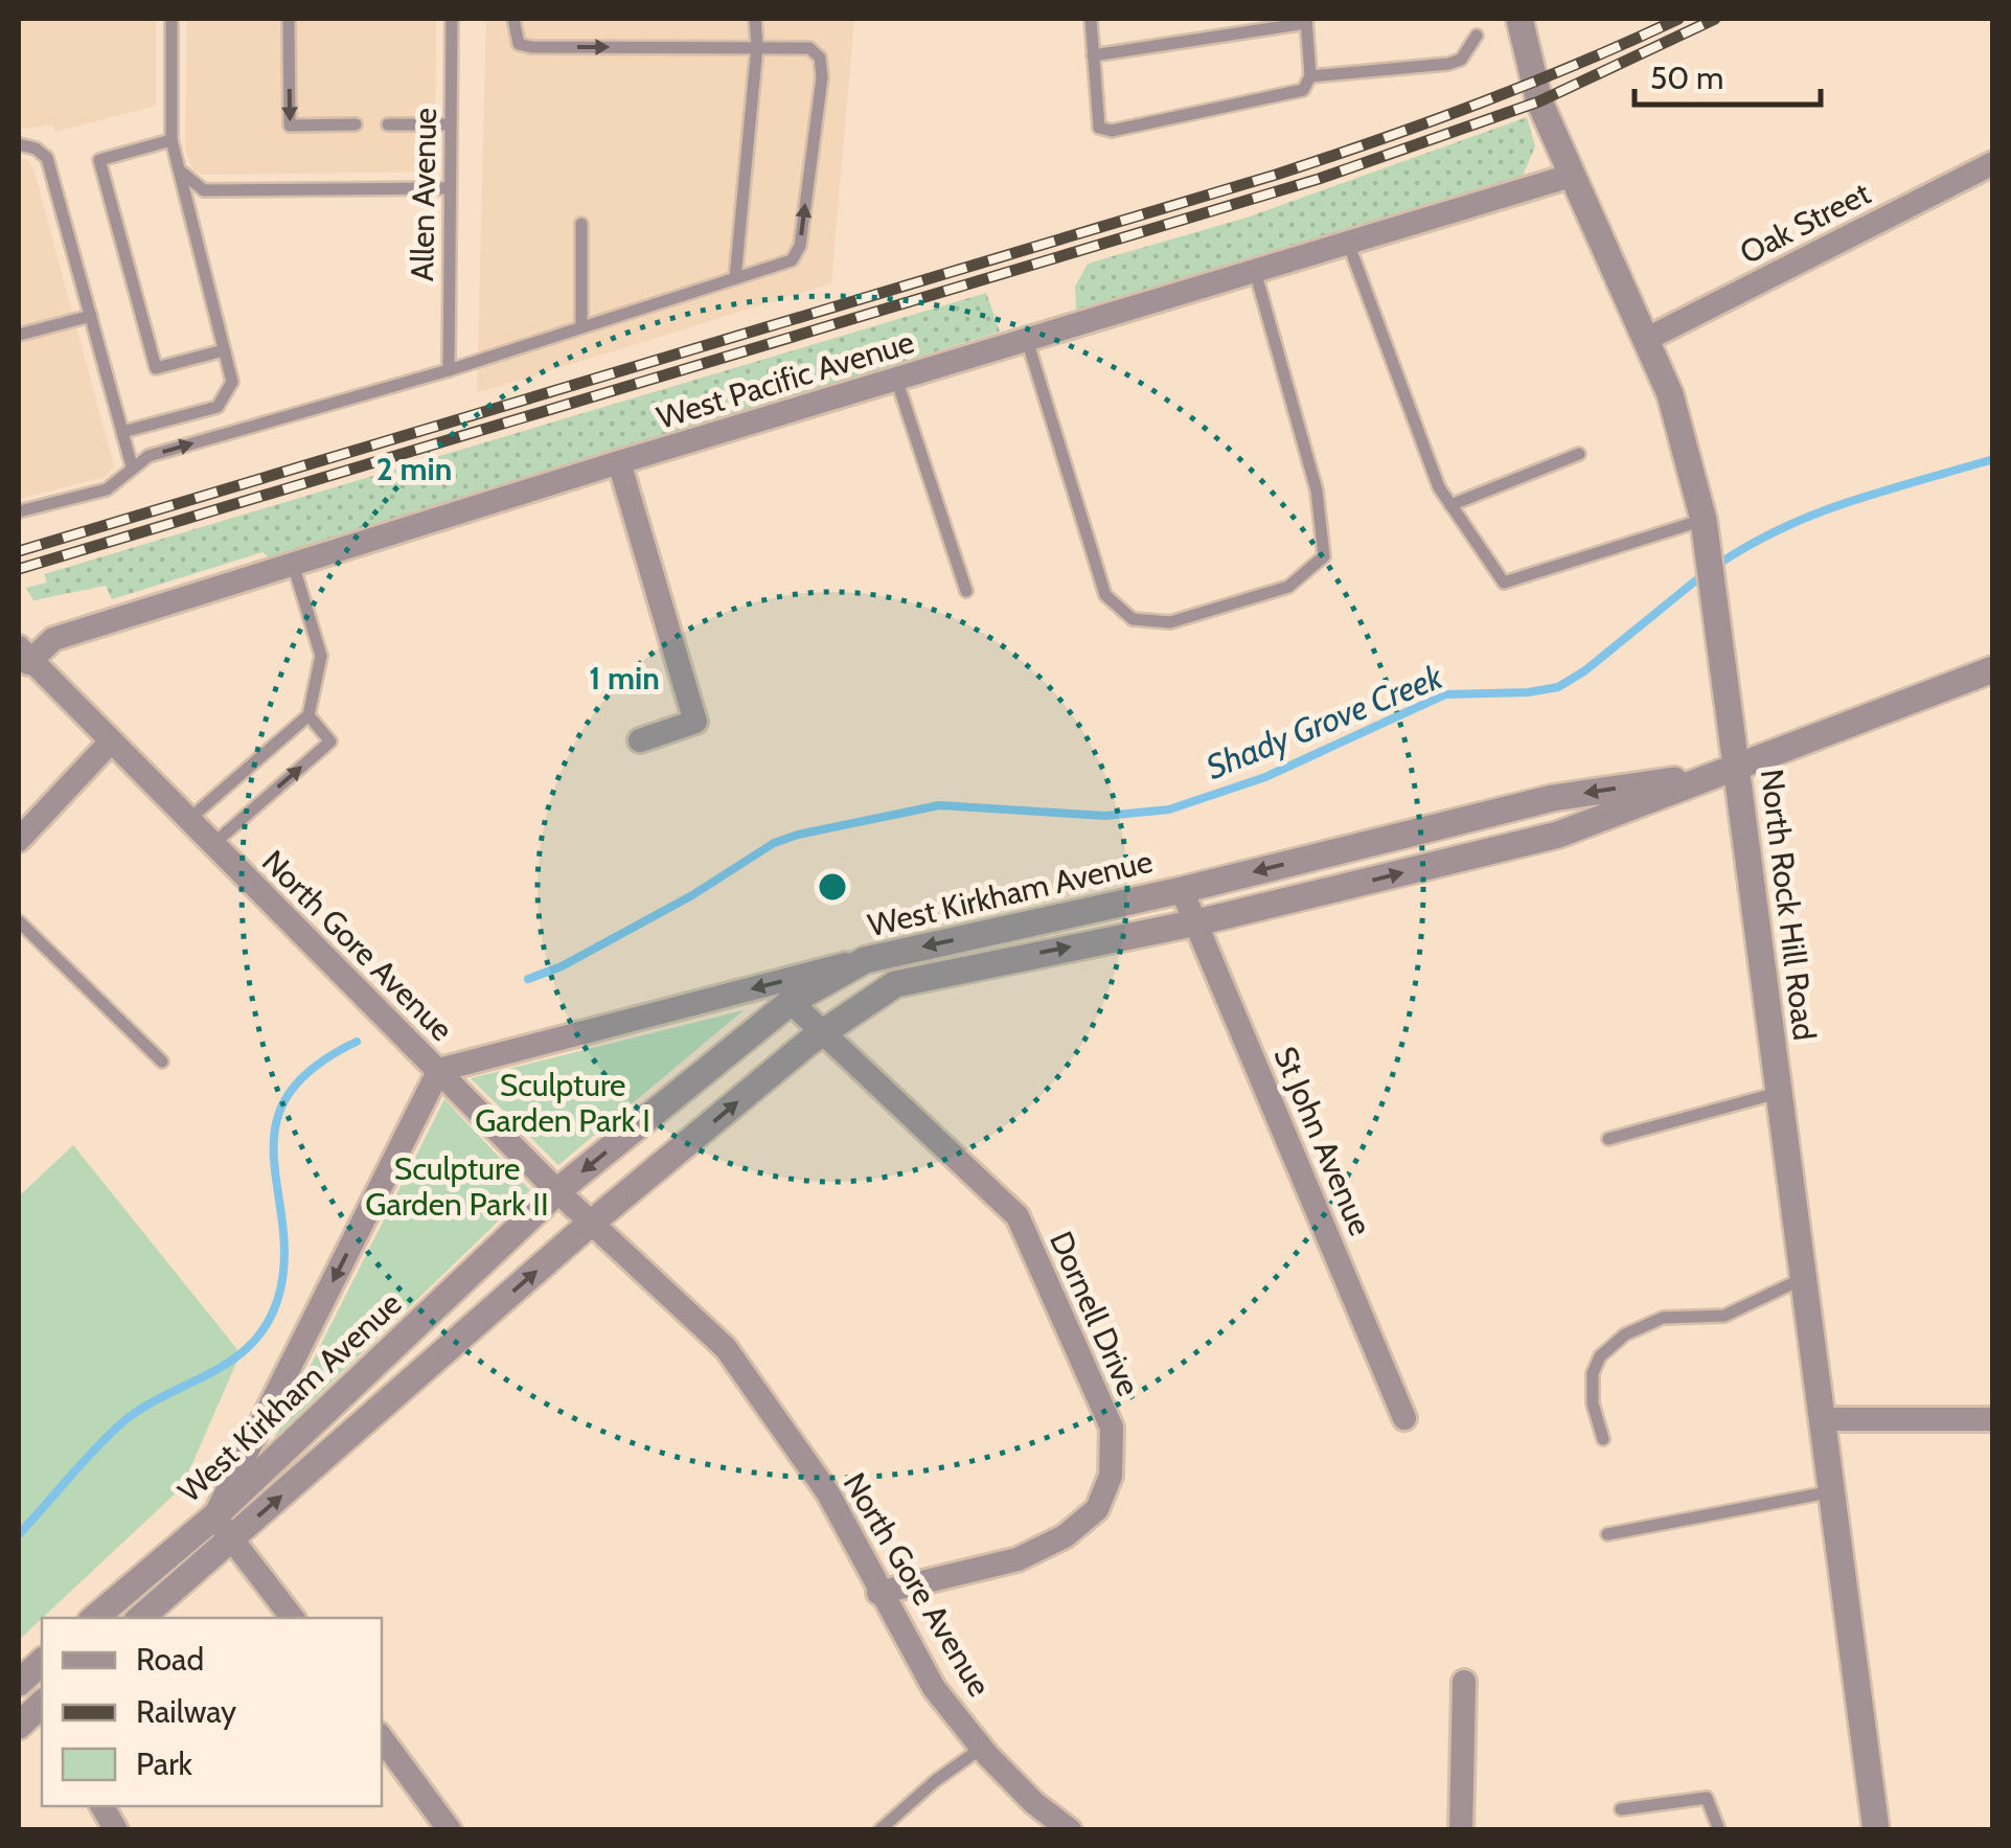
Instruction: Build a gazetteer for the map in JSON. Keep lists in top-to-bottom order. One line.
{"streets":{"street":["Oak Street","West Pacific Avenue","West Kirkham Avenue","North Rock Hill Road","North Gore Avenue","St John Avenue","Dornell Drive"],"lane":["Allen Avenue"]},"crossings":[["Oak Street","North Rock Hill Road"],["West Pacific Avenue","North Rock Hill Road"],["West Pacific Avenue","North Gore Avenue"],["West Kirkham Avenue","North Rock Hill Road"],["West Kirkham Avenue","North Gore Avenue"],["West Kirkham Avenue","St John Avenue"],["West Kirkham Avenue","Dornell Drive"],["North Gore Avenue","Dornell Drive"]],"water":["Shady Grove Creek"],"parks":["Sculpture Garden Park I","Sculpture Garden Park II"],"legend":["Road","Railway","Park"],"scale_bar":"50 m","rings":["2 min","1 min"]}
